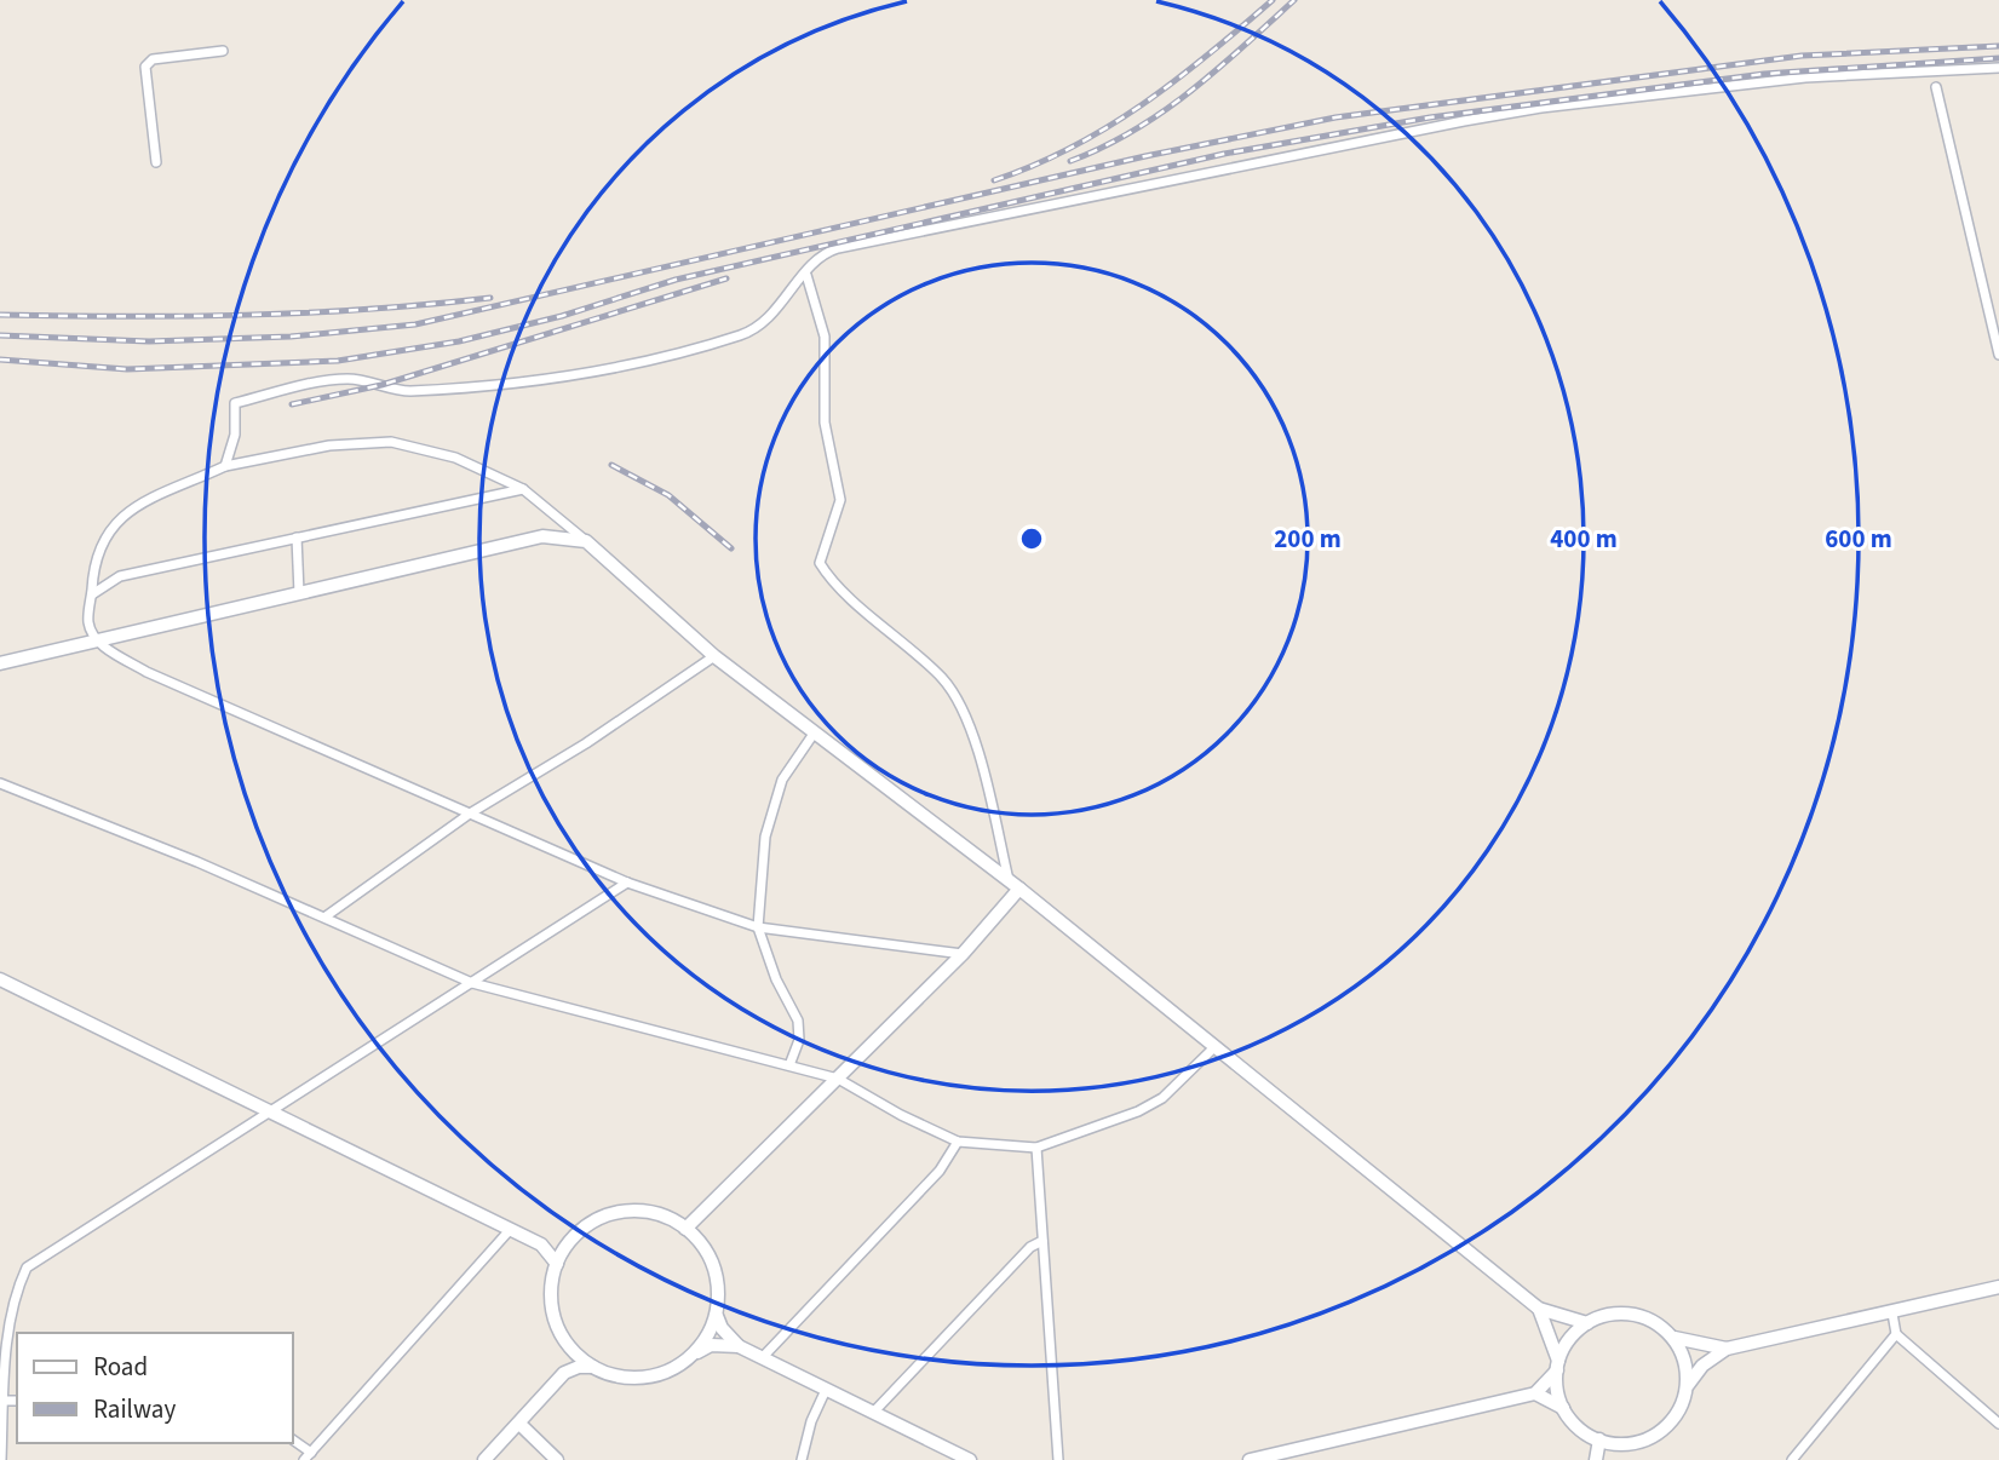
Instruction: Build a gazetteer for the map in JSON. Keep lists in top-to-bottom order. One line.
{"legend":["Road","Railway"],"rings":["200 m","400 m","600 m"]}
